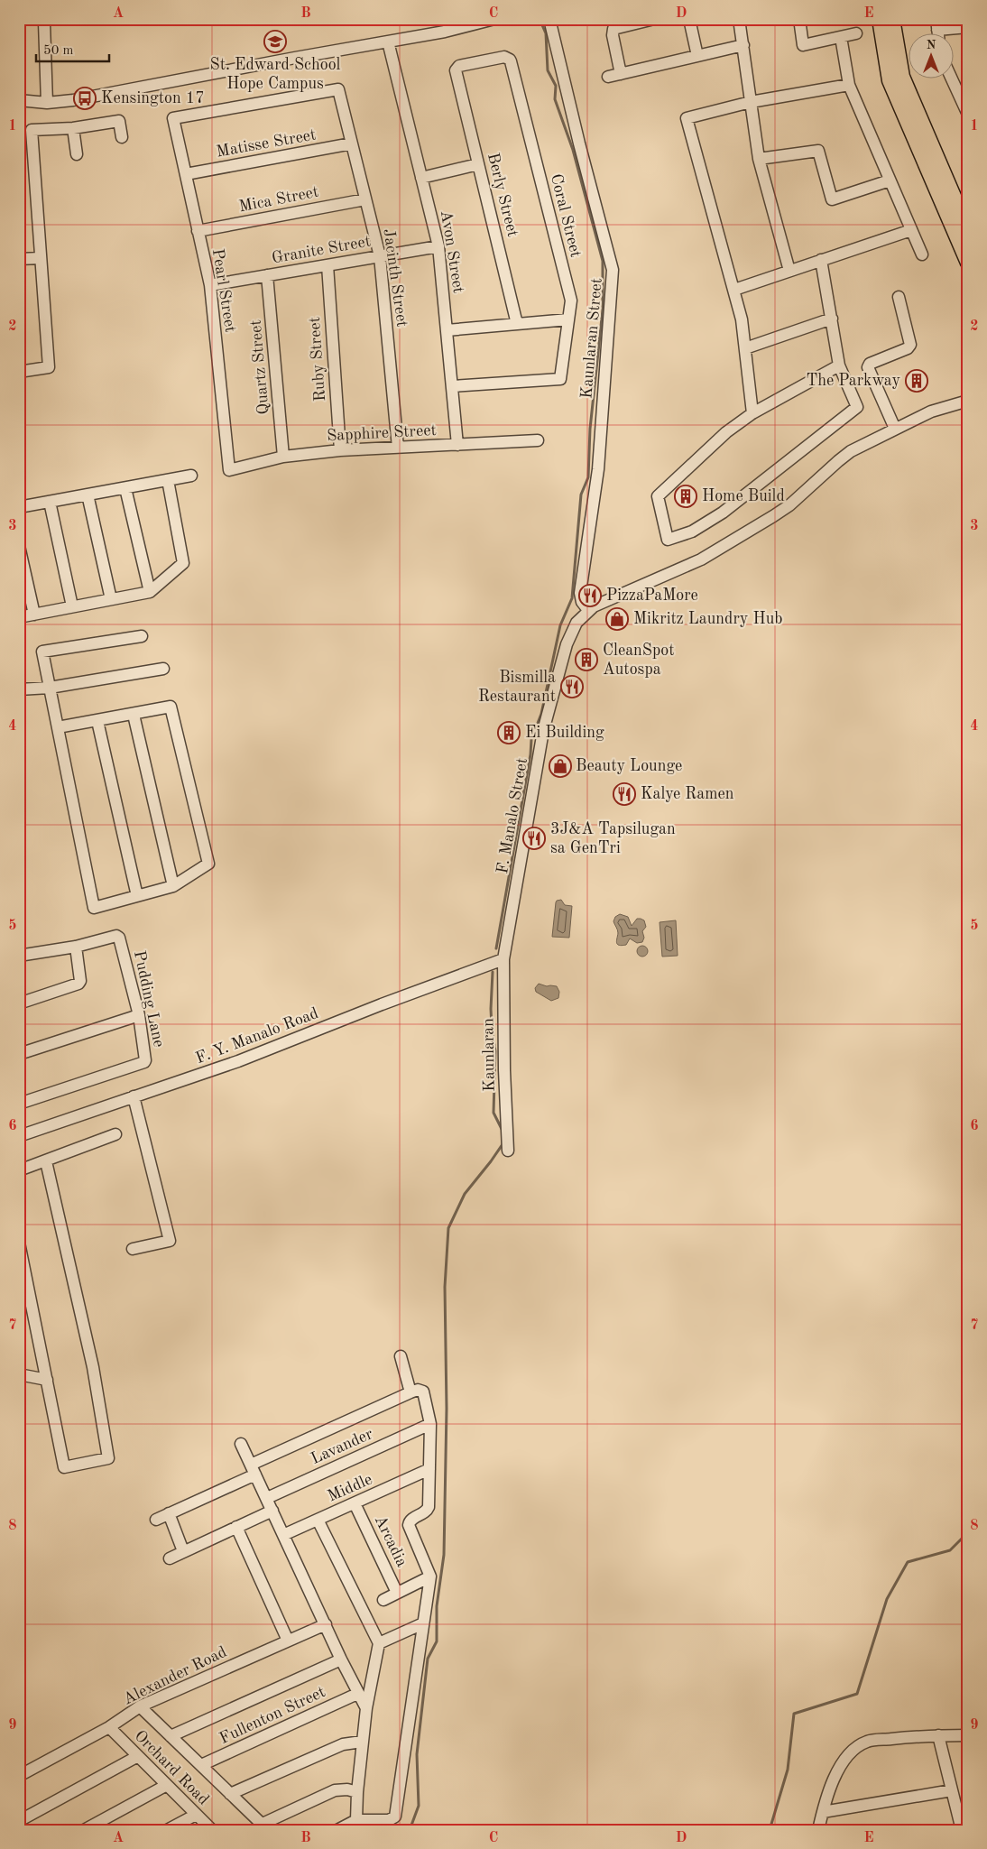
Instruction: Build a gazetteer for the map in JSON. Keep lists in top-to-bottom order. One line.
{"streets":{"street":["Matisse Street","Berly Street","Mica Street","Coral Street","Granite Street","Avon Street","Jacinth Street","Pearl Street","Kaunlaran Street","Ruby Street","Quartz Street","Sapphire Street","F. Manalo Street","Pudding Lane","F. Y. Manalo Road","Kaunlaran","Lavander","Middle","Arcadia","Alexander Road","Fullenton Street","Orchard Road"]},"crossings":[["Matisse Street","Jacinth Street"],["Matisse Street","Pearl Street"],["Berly Street","Coral Street"],["Mica Street","Jacinth Street"],["Mica Street","Pearl Street"],["Coral Street","Avon Street"],["Granite Street","Avon Street"],["Granite Street","Jacinth Street"],["Granite Street","Pearl Street"],["Granite Street","Ruby Street"],["Granite Street","Quartz Street"],["Avon Street","Sapphire Street"],["Jacinth Street","Pearl Street"],["Jacinth Street","Sapphire Street"],["Pearl Street","Sapphire Street"],["Kaunlaran Street","F. Manalo Street"],["Ruby Street","Sapphire Street"],["Quartz Street","Sapphire Street"],["F. Manalo Street","F. Y. Manalo Road"],["F. Manalo Street","Kaunlaran"],["F. Y. Manalo Road","Kaunlaran"],["Middle","Arcadia"],["Alexander Road","Orchard Road"]],"places":{"school or university":["St. Edward School Hope Campus"],"bus stop":["Kensington 17"],"building":["The Parkway","Home Build","CleanSpot Autospa","Ei Building"],"restaurant":["PizzaPaMore","Bismilla Restaurant","Kalye Ramen","3J&A Tapsilugan sa GenTri"],"shop":["Mikritz Laundry Hub","Beauty Lounge"]},"scale_bar":"50 m","north":"top","grid":{"columns":["A","B","C","D","E"],"rows":["1","2","3","4","5","6","7","8","9"]}}
